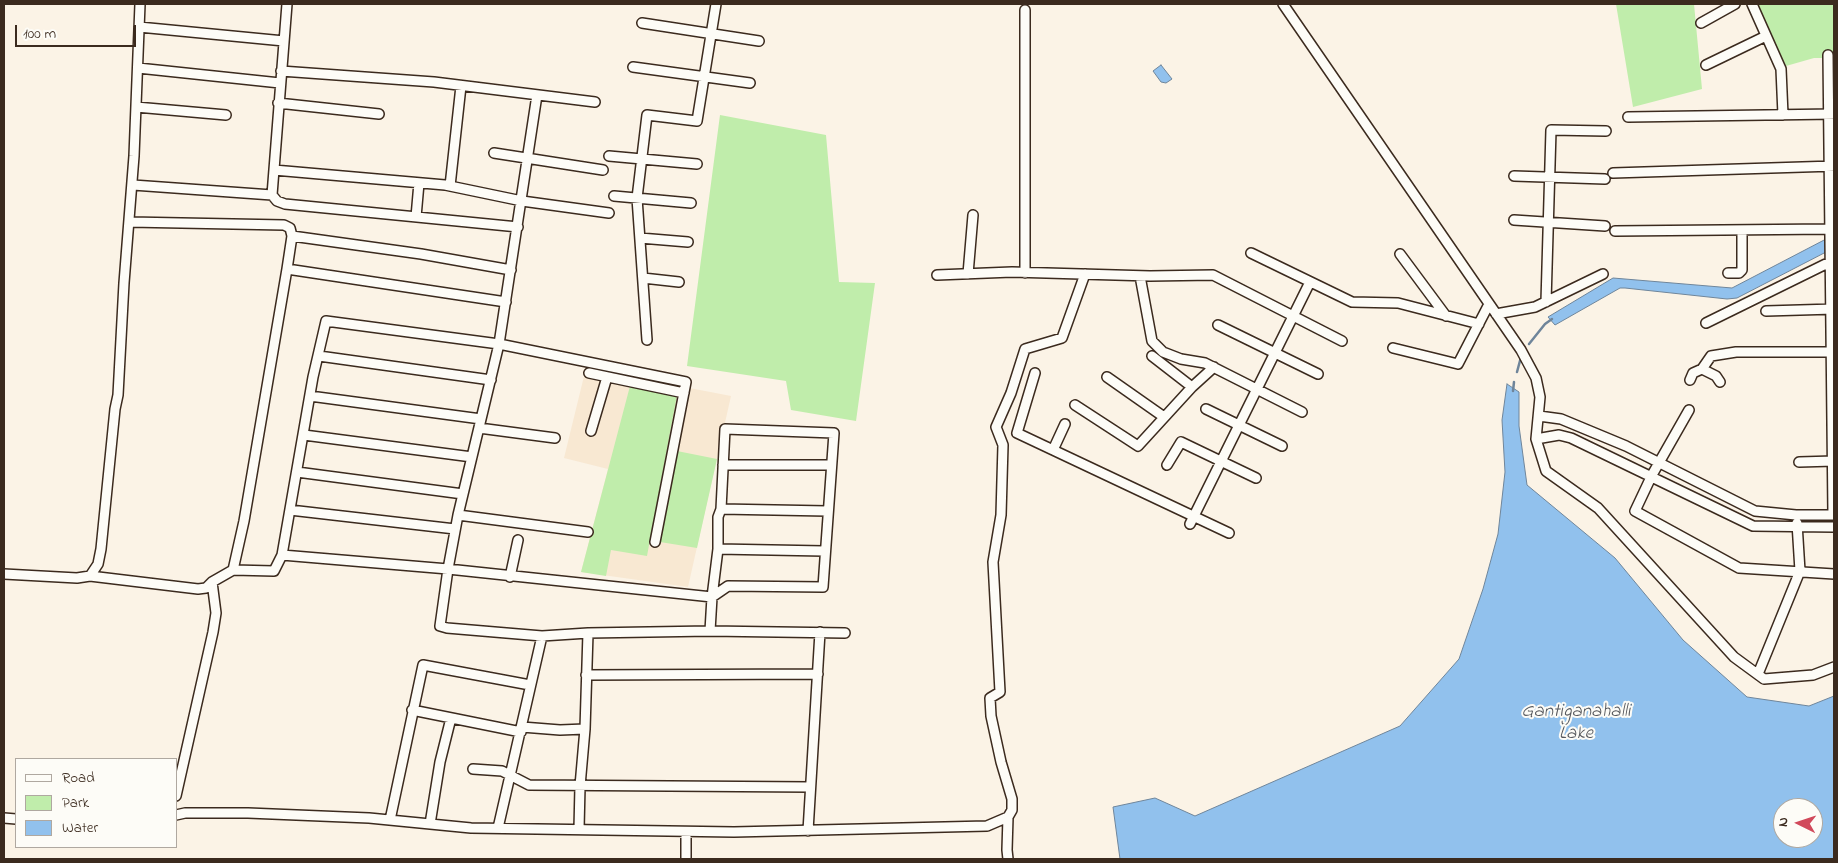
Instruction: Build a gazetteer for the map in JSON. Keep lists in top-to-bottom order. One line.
{"water":["Gantiganahalli Lake"],"legend":["Road","Park","Water"],"scale_bar":"100 m","north":"left"}
